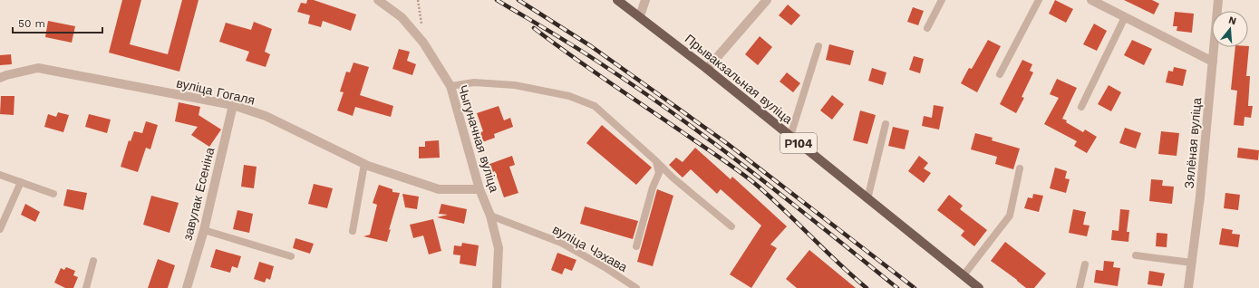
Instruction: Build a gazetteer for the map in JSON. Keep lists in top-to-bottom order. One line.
{"streets":{"main road":["Прывакзальная вуліца","Р104"],"street":["вуліца Гогаля","Чыгуначная вуліца","Зялёная вуліца","завулак Есеніна"],"lane":["вуліца Чэхава"]},"crossings":[["вуліца Гогаля","Чыгуначная вуліца"],["вуліца Гогаля","завулак Есеніна"],["Чыгуначная вуліца","вуліца Чэхава"]],"scale_bar":"50 m","north":"top"}
